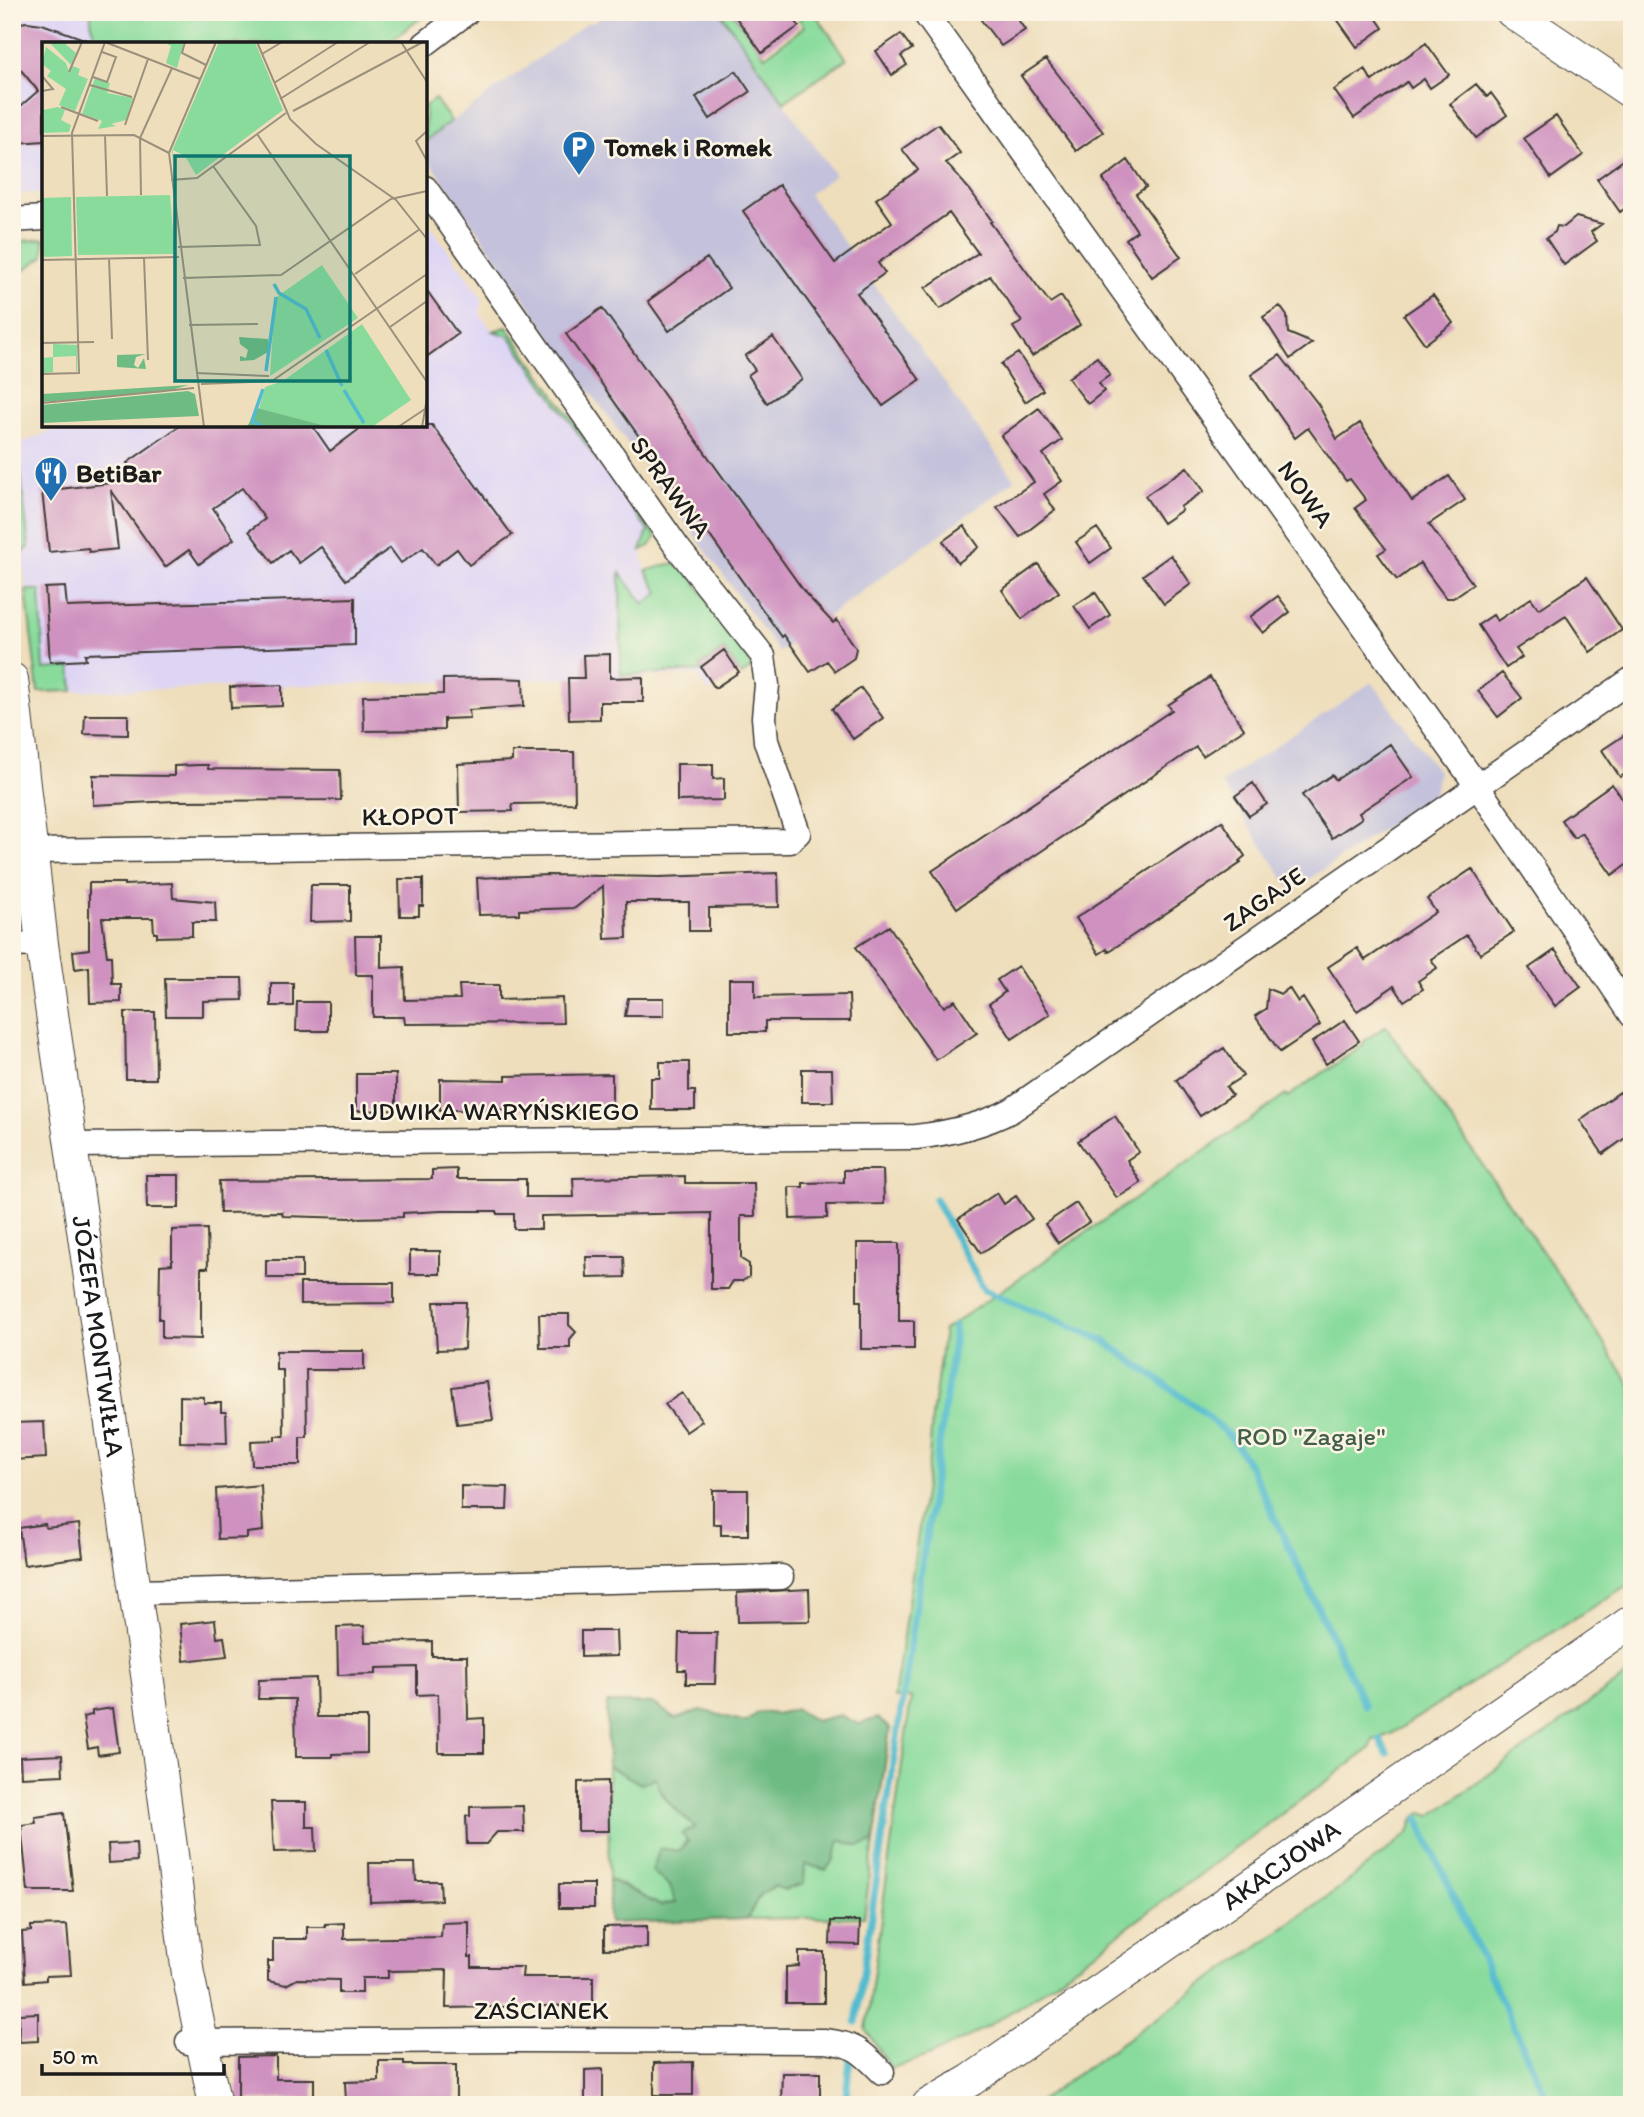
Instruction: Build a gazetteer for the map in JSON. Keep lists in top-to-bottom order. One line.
{"streets":{"street":["SPRAWNA","NOWA","KŁOPOT","ZAGAJE","LUDWIKA WARYŃSKIEGO","JÓZEFA MONTWIŁŁA","AKACJOWA","ZAŚCIANEK"]},"crossings":[["SPRAWNA","KŁOPOT"],["NOWA","ZAGAJE"],["KŁOPOT","JÓZEFA MONTWIŁŁA"],["ZAGAJE","LUDWIKA WARYŃSKIEGO"],["LUDWIKA WARYŃSKIEGO","JÓZEFA MONTWIŁŁA"],["JÓZEFA MONTWIŁŁA","ZAŚCIANEK"]],"parks":["ROD \"Zagaje\""],"places":{"parking":["Tomek i Romek"],"restaurant":["BetiBar"]},"scale_bar":"50 m"}
